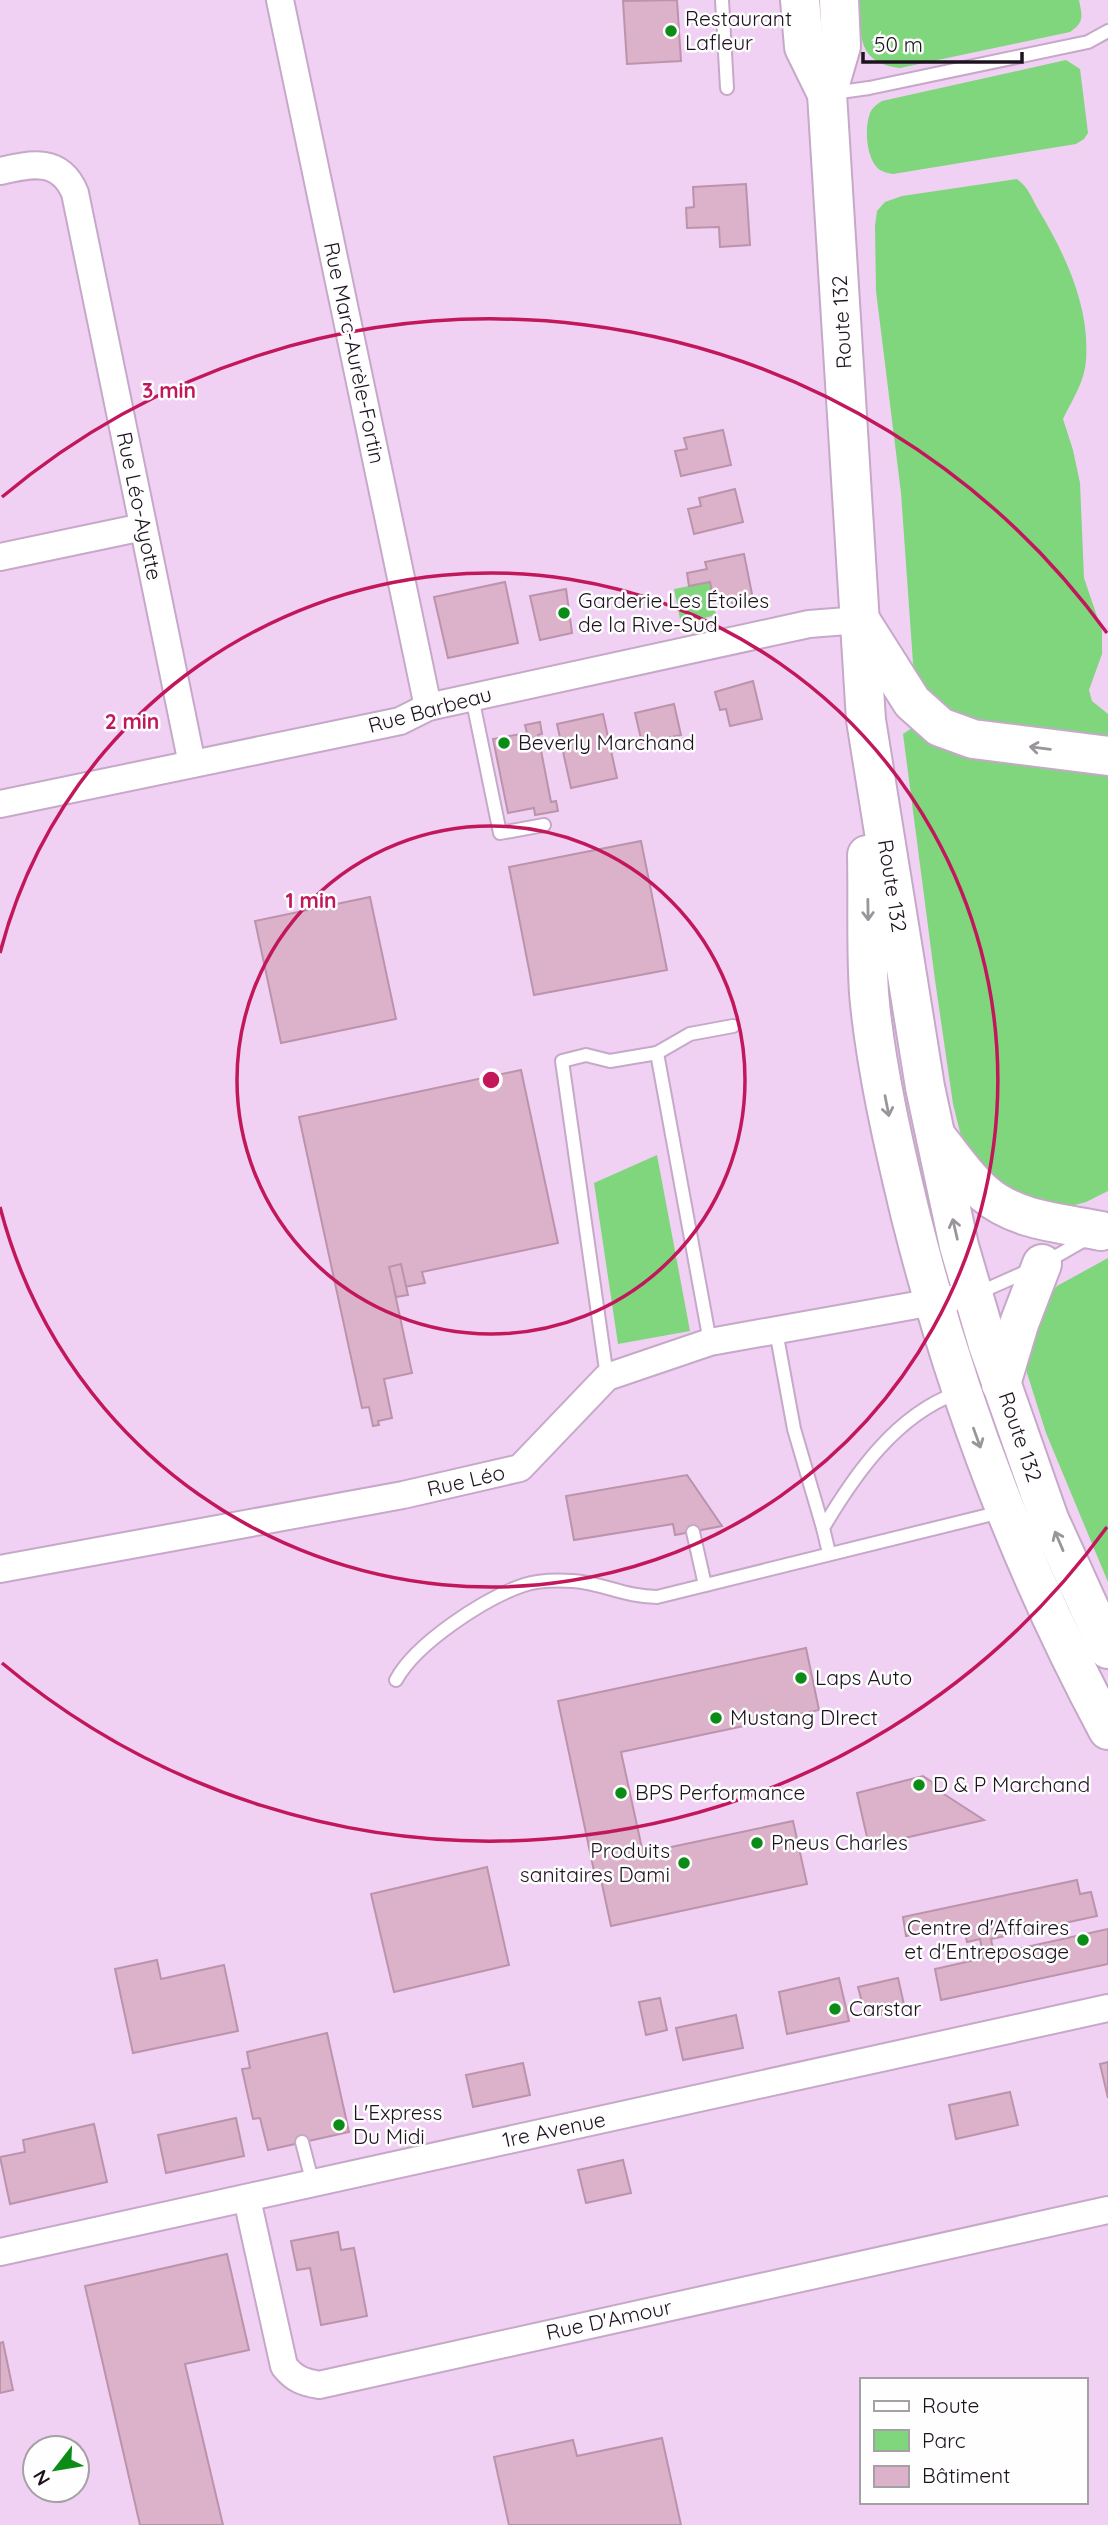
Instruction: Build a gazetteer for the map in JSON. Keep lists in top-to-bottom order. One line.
{"streets":{"highway":["Route 132"],"street":["Rue Marc-Aurèle-Fortin","Rue Léo-Ayotte","Rue Barbeau","Rue Léo","1re Avenue","Rue D'Amour"]},"crossings":[["Route 132","Rue Barbeau"],["Route 132","Rue Léo"],["Rue Marc-Aurèle-Fortin","Rue Barbeau"],["Rue Léo-Ayotte","Rue Barbeau"],["1re Avenue","Rue D'Amour"]],"places":["Restaurant Lafleur","Garderie Les Étoiles de la Rive-Sud","Beverly Marchand","Laps Auto","Mustang DIrect","D & P Marchand","BPS Performance","Pneus Charles","Produits sanitaires Dami","Centre d'Affaires et d'Entreposage","Carstar","L'Express Du Midi"],"legend":["Route","Parc","Bâtiment"],"scale_bar":"50 m","north":"bottom left","rings":["3 min","2 min","1 min"]}
